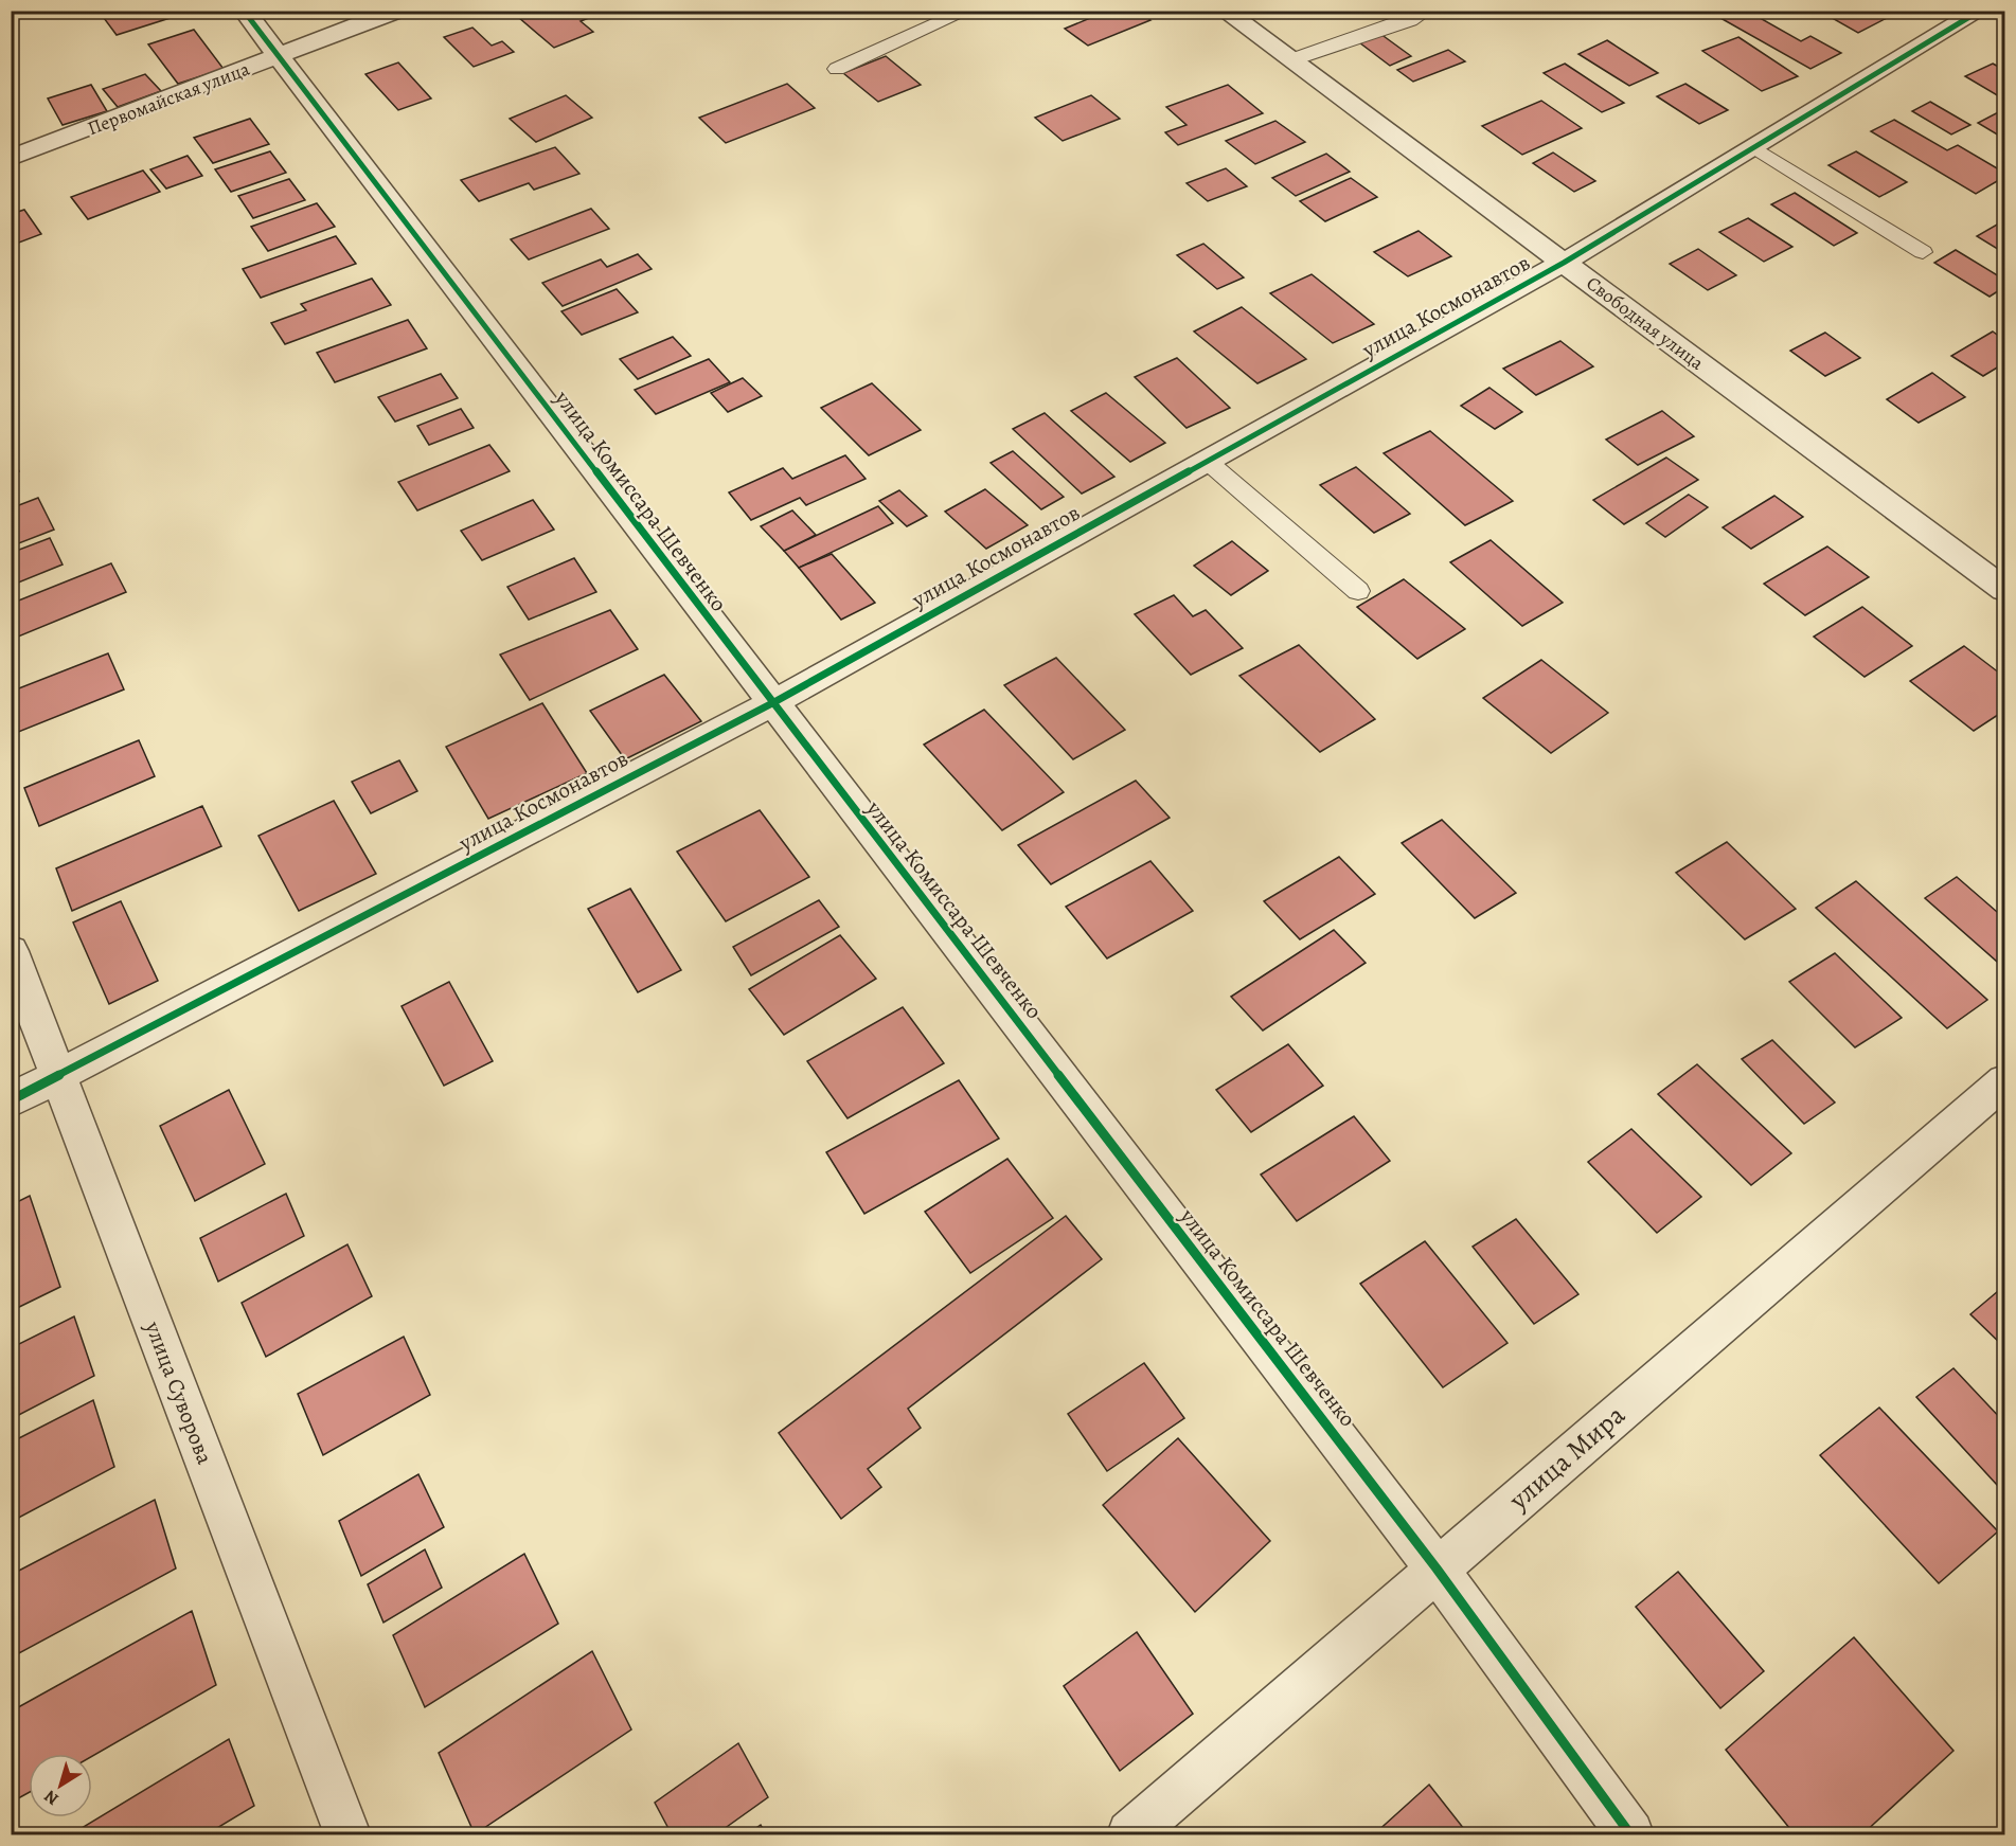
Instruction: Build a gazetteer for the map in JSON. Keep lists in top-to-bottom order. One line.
{"streets":{"street":["Первомайская улица","улица Космонавтов","Свободная улица","улица Комиссара Шевченко","улица Суворова","улица Мира"]},"crossings":[["Первомайская улица","улица Комиссара Шевченко"],["улица Космонавтов","Свободная улица"],["улица Космонавтов","улица Комиссара Шевченко"],["улица Космонавтов","улица Суворова"],["улица Комиссара Шевченко","улица Мира"]],"north":"bottom left"}
